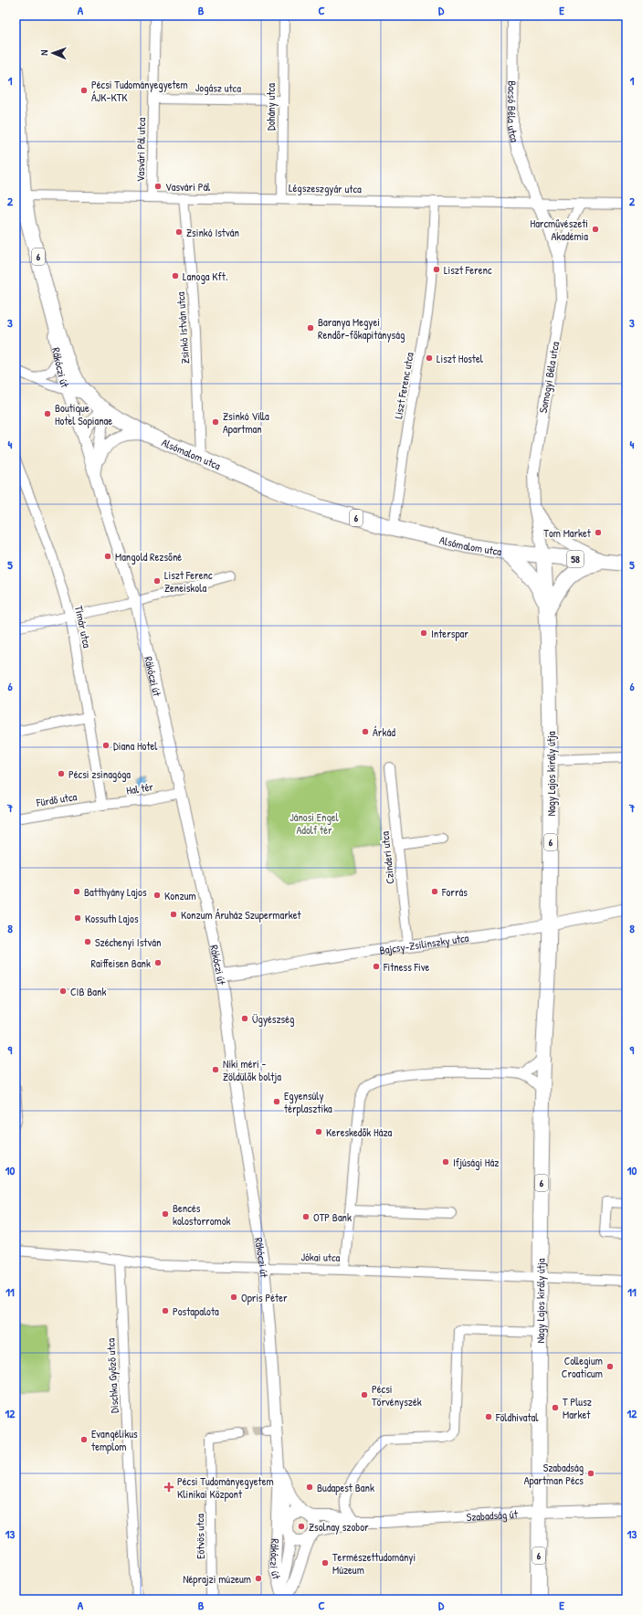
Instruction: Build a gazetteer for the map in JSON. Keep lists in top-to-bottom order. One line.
{"streets":{"main road":["6","Rákóczi út","Alsómalom utca","58","Nagy Lajos király útja"],"street":["Jogász utca","Dohány utca","Bacsó Béla utca","Vasvári Pál utca","Légszeszgyár utca","Zsinkó István utca","Somogyi Béla utca","Liszt Ferenc utca","Tímár utca","Hal tér","Fürdő utca","Czinderi utca","Bajcsy-Zsilinszky utca","Jókai utca","Dischka Győző utca","Szabadság út","Eötvös utca"]},"crossings":[["Jogász utca","Dohány utca"],["Jogász utca","Vasvári Pál utca"],["Dohány utca","Légszeszgyár utca"],["Bacsó Béla utca","Légszeszgyár utca"],["Bacsó Béla utca","Somogyi Béla utca"],["Vasvári Pál utca","Légszeszgyár utca"],["Légszeszgyár utca","Zsinkó István utca"],["Légszeszgyár utca","Rákóczi út"],["Légszeszgyár utca","Somogyi Béla utca"],["Légszeszgyár utca","Liszt Ferenc utca"],["6","Alsómalom utca"],["6","Nagy Lajos király útja"],["6","Szabadság út"],["Zsinkó István utca","Alsómalom utca"],["Rákóczi út","Alsómalom utca"],["Rákóczi út","Hal tér"],["Rákóczi út","Bajcsy-Zsilinszky utca"],["Rákóczi út","Jókai utca"],["Rákóczi út","Szabadság út"],["Somogyi Béla utca","Alsómalom utca"],["Somogyi Béla utca","Nagy Lajos király útja"],["Liszt Ferenc utca","Alsómalom utca"],["Alsómalom utca","Nagy Lajos király útja"],["Tímár utca","Hal tér"],["Tímár utca","Fürdő utca"],["Nagy Lajos király útja","Bajcsy-Zsilinszky utca"],["Nagy Lajos király útja","Jókai utca"],["Nagy Lajos király útja","Szabadság út"],["Hal tér","Fürdő utca"],["Czinderi utca","Bajcsy-Zsilinszky utca"],["Jókai utca","Dischka Győző utca"]],"parks":["Jánosi Engel Adolf tér"],"places":{"other":["Pécsi Tudományegyetem ÁJK-KTK","Vasvári Pál","Harcművészeti Akadémia","Zsinkó István","Liszt Ferenc","Lanoga Kft.","Baranya Megyei Rendőr-főkapitányság","Liszt Hostel","Boutique Hotel Sopianae","Zsinkó Villa Apartman","Tom Market","Mangold Rezsőné","Liszt Ferenc Zeneiskola","Interspar","Árkád","Diana Hotel","Pécsi zsinagóga","Batthyány Lajos","Forrás","Konzum","Konzum Áruház Szupermarket","Kossuth Lajos","Széchenyi István","Raiffeisen Bank","Fitness Five","CIB Bank","Ügyészség","Niki méri - Zöldülők boltja","Egyensúly térplasztika","Kereskedők Háza","Ifjúsági Ház","Bencés kolostorromok","OTP Bank","Opris Péter","Postapalota","Collegium Croaticum","Pécsi Törvényszék","T Plusz Market","Földhivatal","Evangélikus templom","Szabadság Apartman Pécs","Budapest Bank","Zsolnay szobor","Természettudományi Múzeum","Néprajzi múzeum"],"health":["Pécsi Tudományegyetem Klinikai Központ"]},"north":"left","grid":{"columns":["A","B","C","D","E"],"rows":["1","2","3","4","5","6","7","8","9","10","11","12","13"]}}
